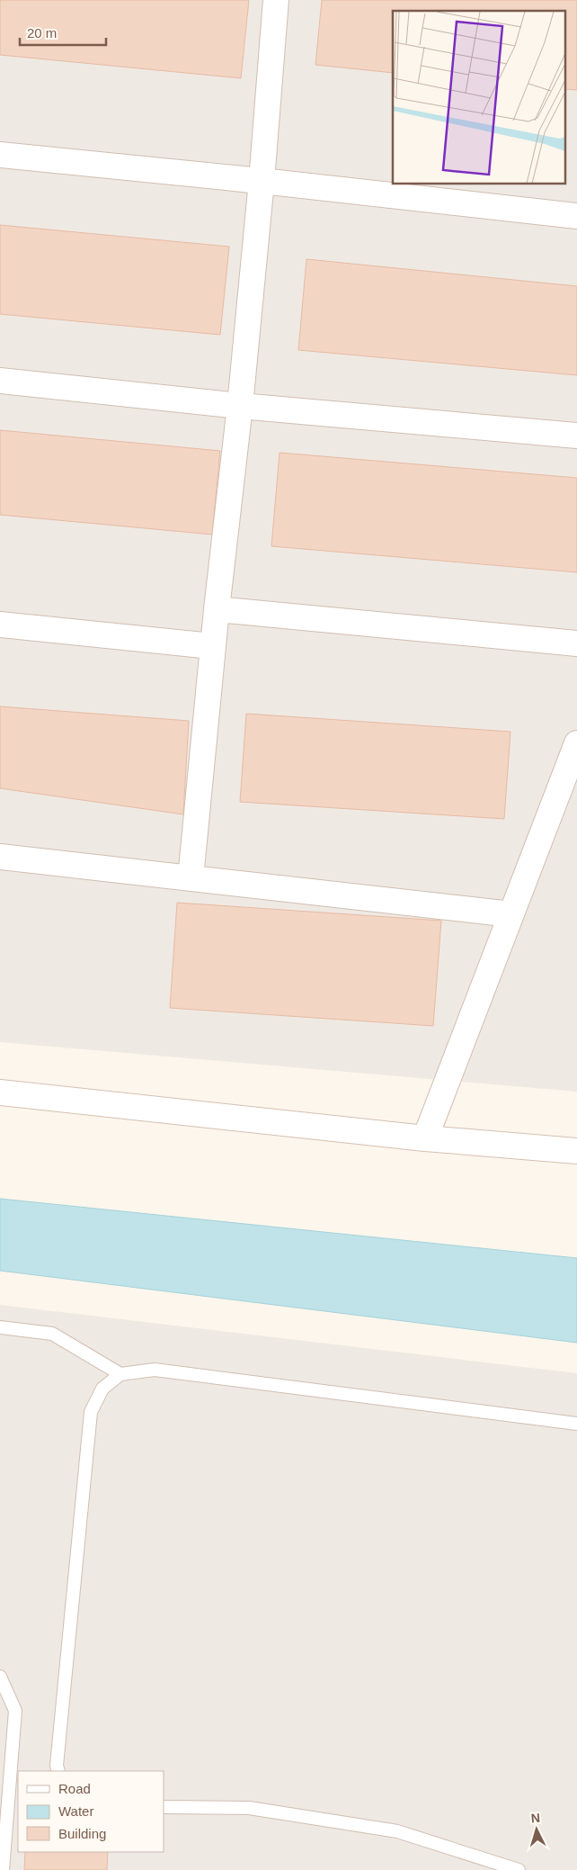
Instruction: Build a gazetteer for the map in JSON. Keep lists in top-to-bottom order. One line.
{"legend":["Road","Water","Building"],"scale_bar":"20 m","north":"top"}
